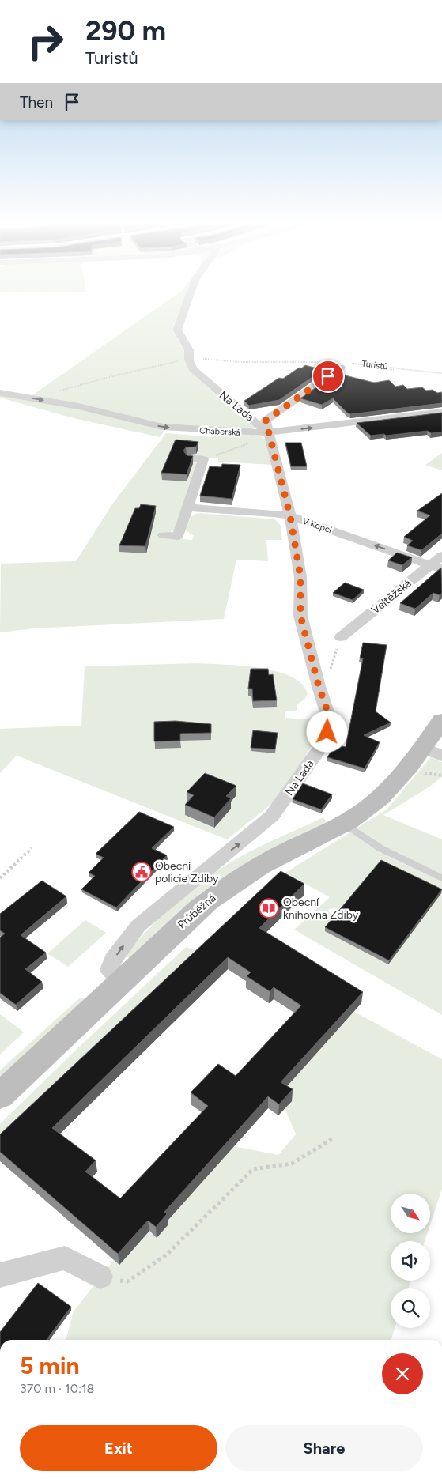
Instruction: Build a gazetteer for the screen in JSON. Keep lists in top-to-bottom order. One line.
{"streets":{"street":["Na Lada","Chaberská","V Kopci","Veltěžská","Průběžná"],"path":["Turistů"]},"crossings":[["Na Lada","Chaberská"],["Na Lada","V Kopci"],["Na Lada","Průběžná"],["V Kopci","Veltěžská"]],"one_way":["Na Lada","Chaberská","V Kopci"],"places":{"public building":["Obecní policie Zdiby"],"library":["Obecní knihovna Zdiby"]},"north":"bottom right","page":{"turn":["290 m","Turistů"],"then":"Then","heading":["5 min","370 m · 10:18"],"buttons":["Exit","Share"]}}
